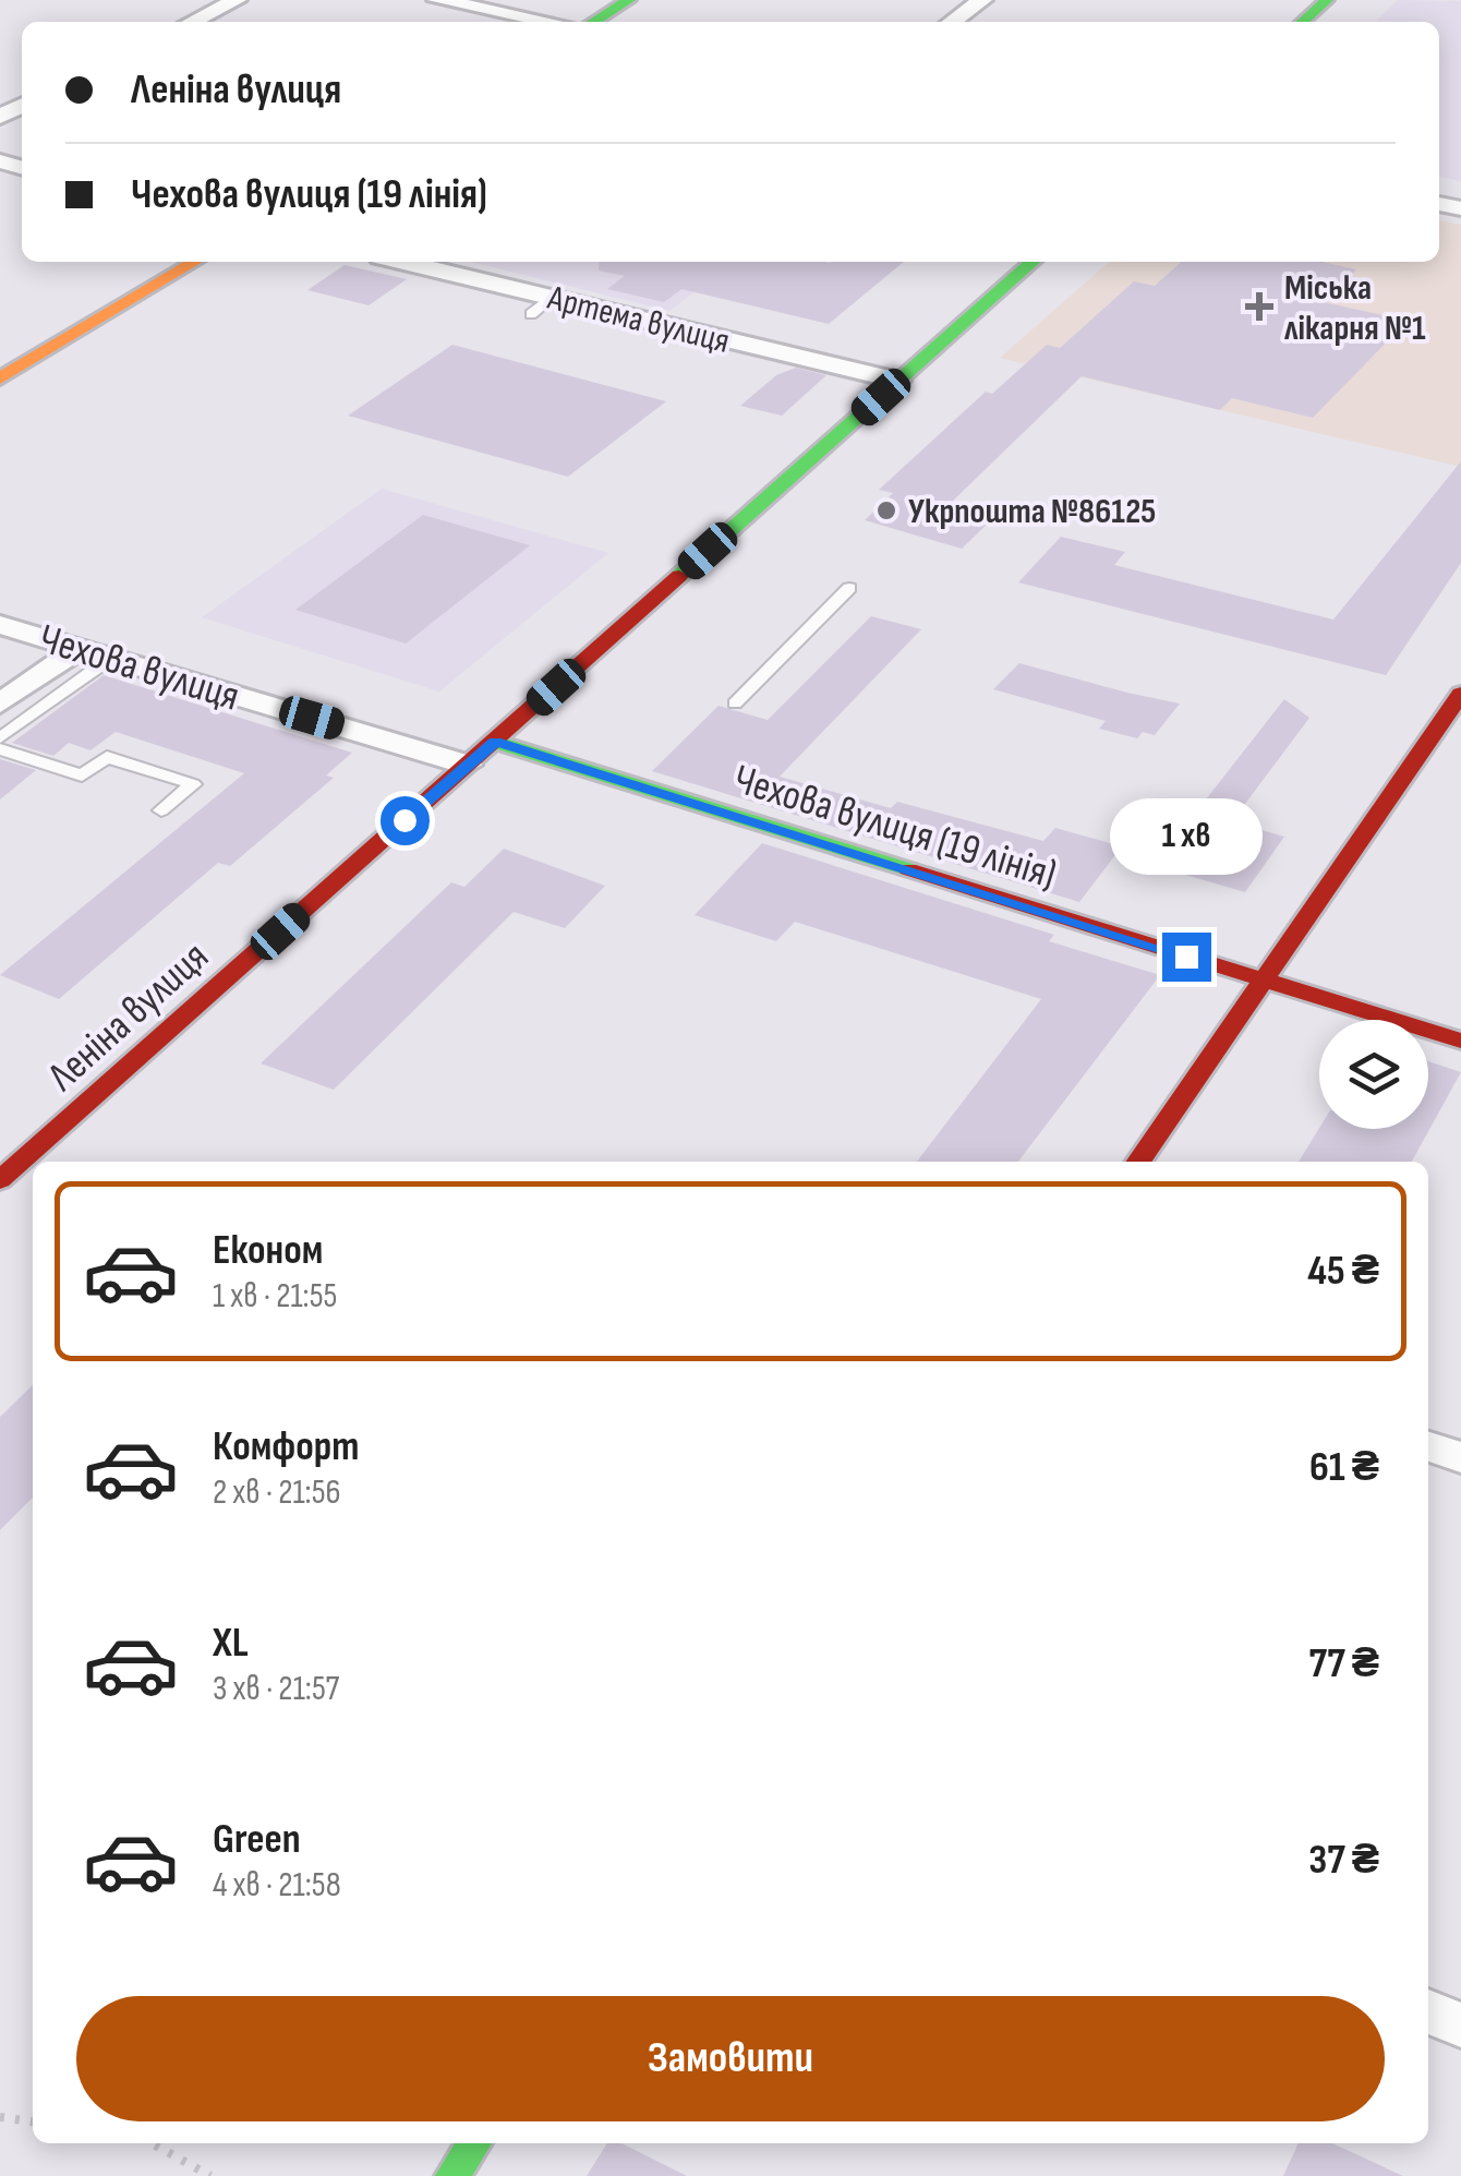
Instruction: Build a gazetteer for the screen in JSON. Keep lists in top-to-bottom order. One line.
{"streets":{"street":["Артема вулиця","Чехова вулиця","Чехова вулиця (19 лiнiя)","Леніна вулиця"]},"crossings":[["Артема вулиця","Леніна вулиця"],["Чехова вулиця","Леніна вулиця"],["Чехова вулиця (19 лiнiя)","Леніна вулиця"]],"places":{"health":["Міська лікарня №1"],"other":["Укрпошта №86125"]},"page":{"banner":["Леніна вулиця","Чехова вулиця (19 лiнiя)"],"bubble":"1 хв","list":[{"name":"Економ","note":"1 хв · 21:55","value":"45 ₴"},{"name":"Комфорт","note":"2 хв · 21:56","value":"61 ₴"},{"name":"XL","note":"3 хв · 21:57","value":"77 ₴"},{"name":"Green","note":"4 хв · 21:58","value":"37 ₴"}],"buttons":"Замовити"}}
